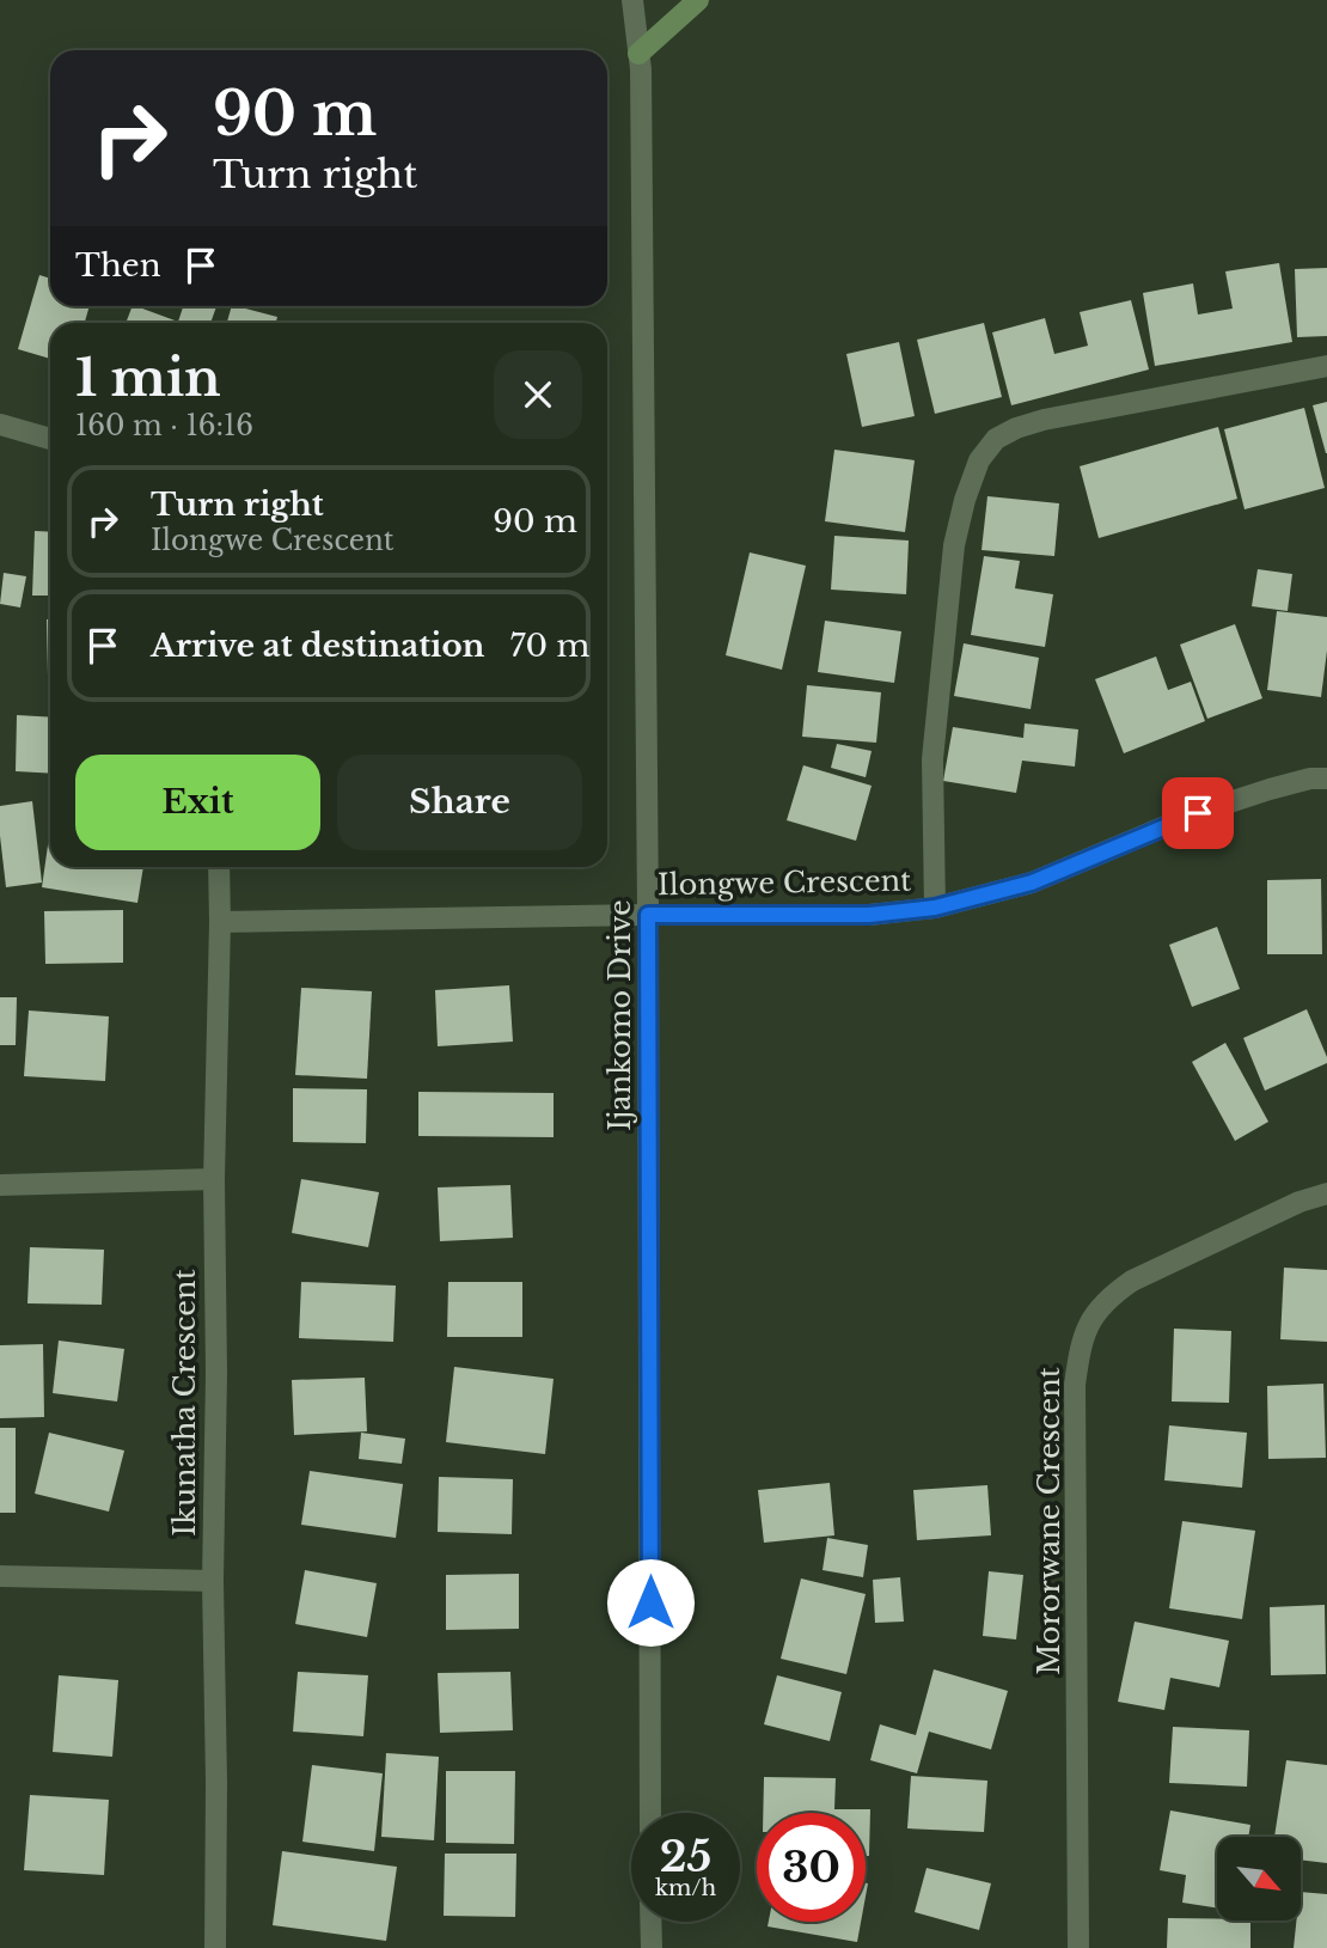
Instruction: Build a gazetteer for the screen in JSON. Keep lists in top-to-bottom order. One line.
{"streets":{"street":["Ilongwe Crescent","Ijankomo Drive","Ikunatha Crescent","Mororwane Crescent"]},"crossings":[["Ilongwe Crescent","Ijankomo Drive"],["Ilongwe Crescent","Ikunatha Crescent"]],"north":"bottom right","page":{"turn":["90 m","Turn right"],"then":"Then","heading":["1 min","160 m · 16:16"],"list":[{"name":"Turn right","note":"Ilongwe Crescent","value":"90 m"},{"name":"Arrive at destination","value":"70 m"}],"buttons":["Exit","Share"],"speed":"25 km/h","limit":"30"}}
